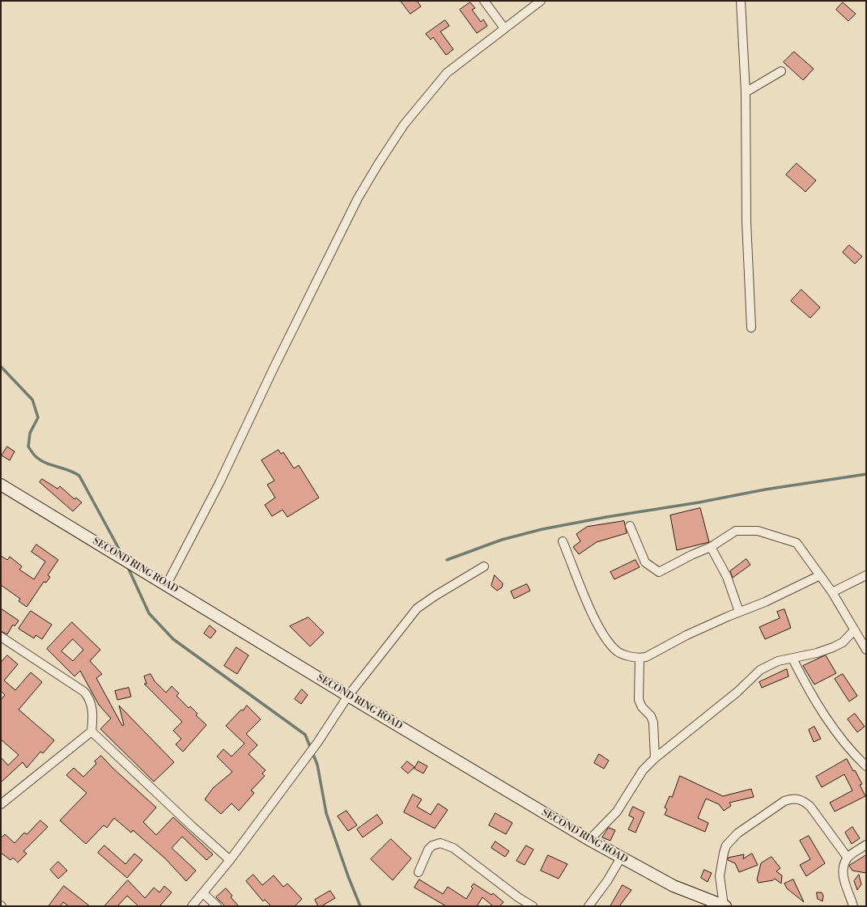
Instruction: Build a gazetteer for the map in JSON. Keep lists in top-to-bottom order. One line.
{"streets":{"main road":["SECOND RING ROAD"]}}
